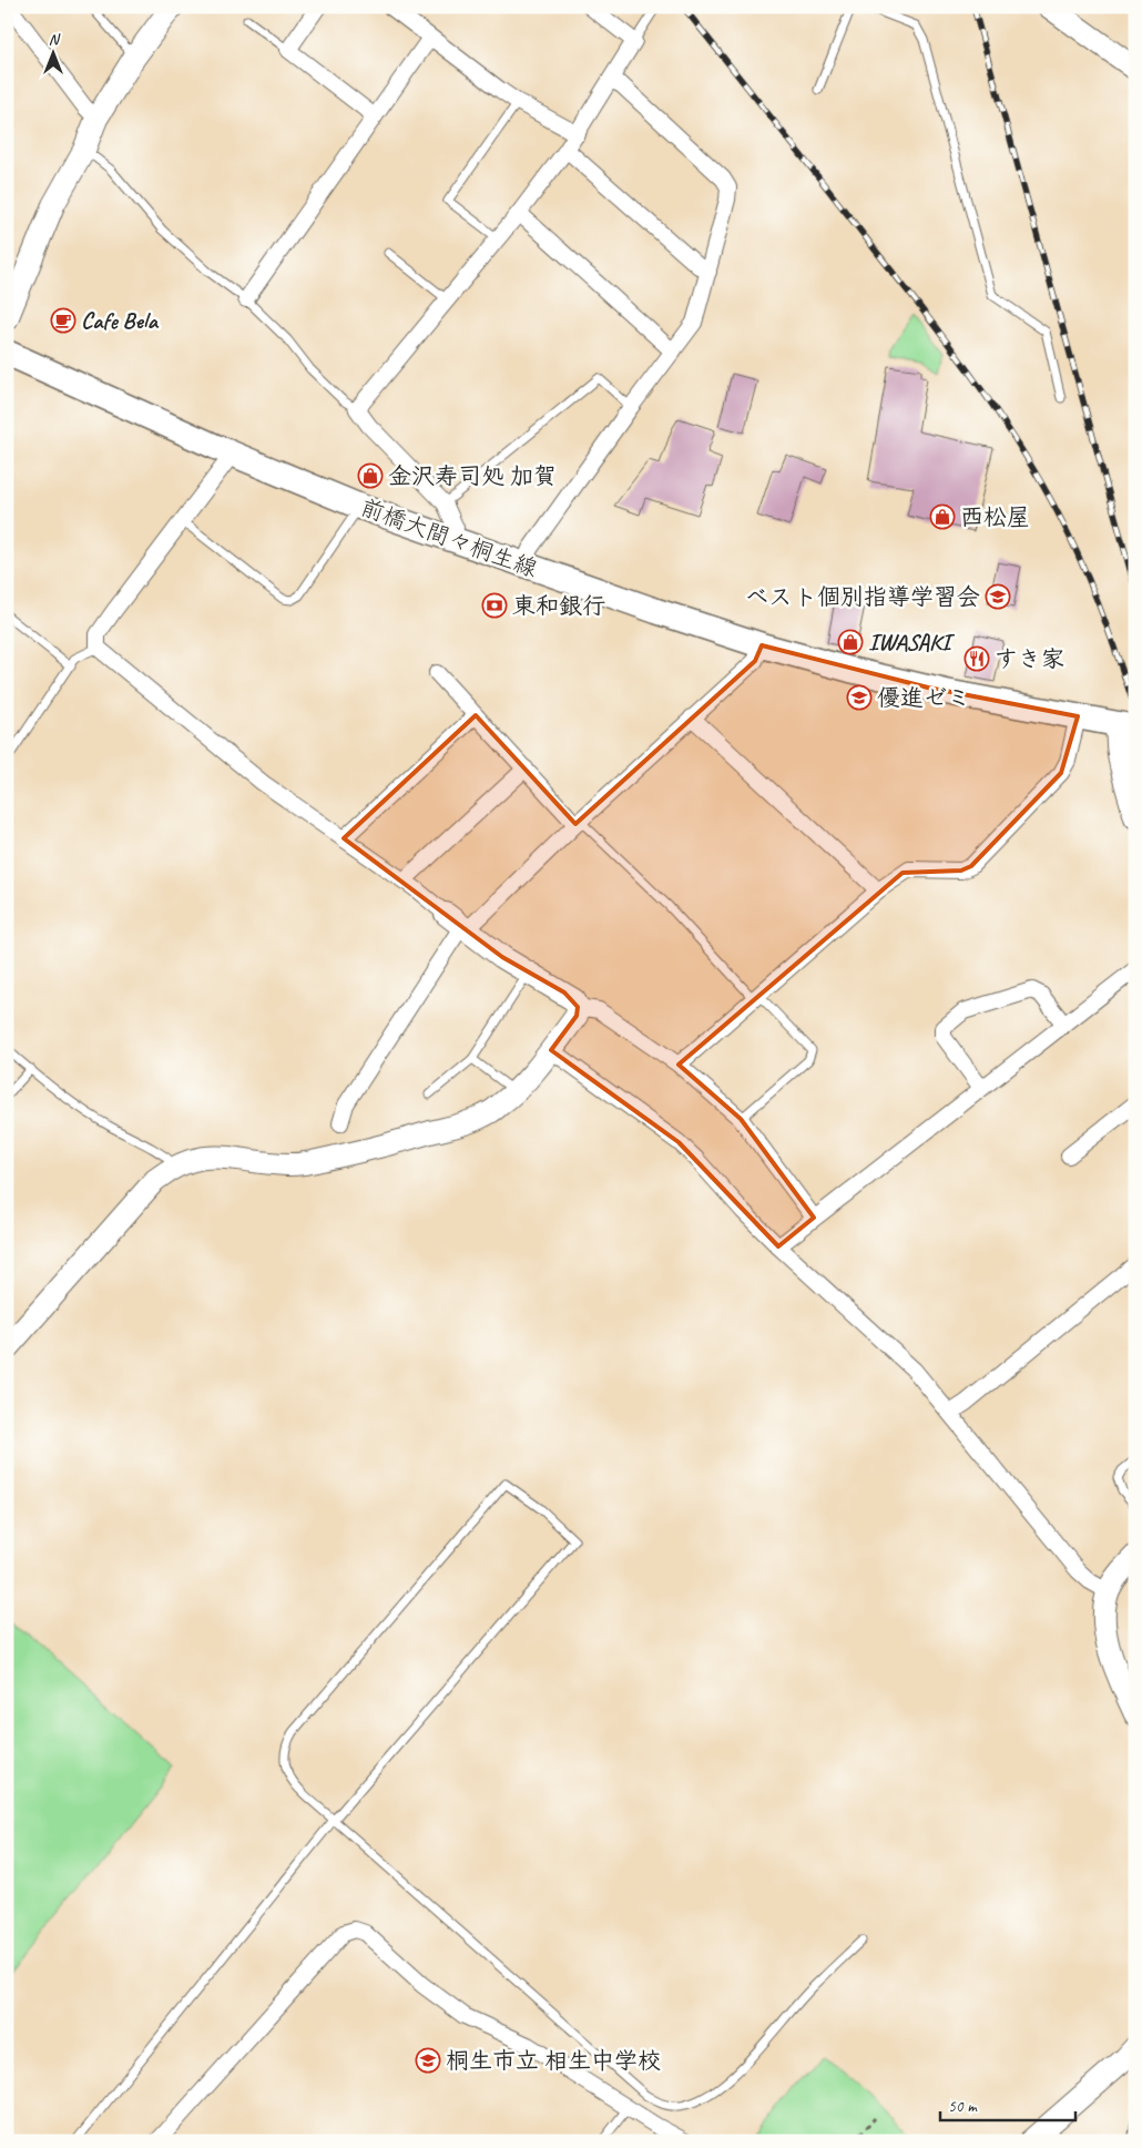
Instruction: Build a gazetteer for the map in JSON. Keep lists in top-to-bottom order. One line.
{"streets":{"main road":["前橋大間々桐生線"]},"places":{"cafe":["Cafe Bela"],"shop":["金沢寿司処 加賀","西松屋","IWASAKI"],"school or university":["ベスト個別指導学習会","優進ゼミ","桐生市立 相生中学校"],"bank":["東和銀行"],"restaurant":["すき家"]},"scale_bar":"50 m","north":"top"}
